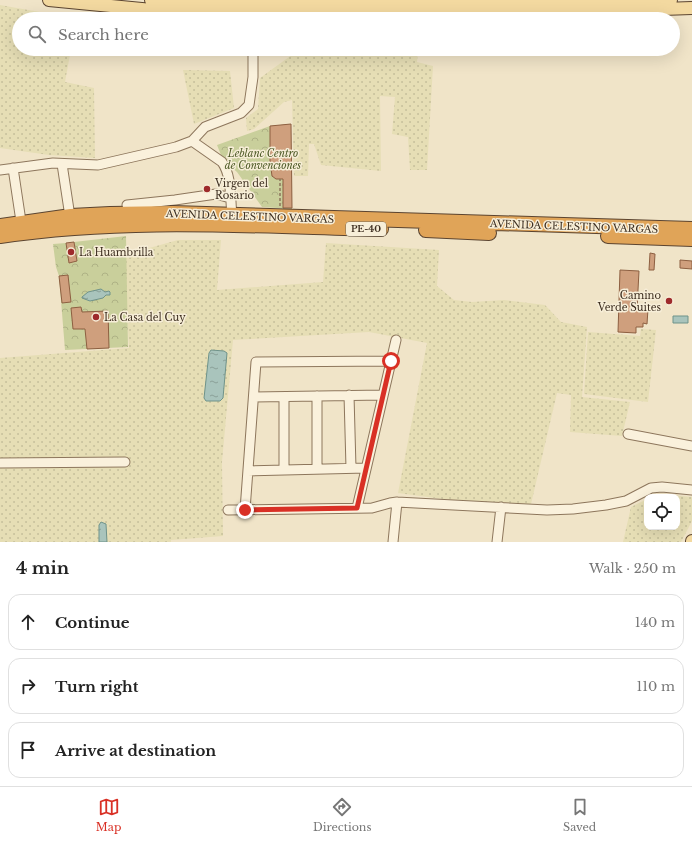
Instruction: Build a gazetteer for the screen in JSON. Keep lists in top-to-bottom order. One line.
{"streets":{"highway":["AVENIDA CELESTINO VARGAS","PE-40"]},"parks":["Leblanc Centro de Convenciones"],"places":["Virgen del Rosario","La Huambrilla","Camino Verde Suites","La Casa del Cuy"],"page":{"search":"Search here","heading":["4 min","Walk · 250 m"],"list":[["Continue","140 m"],["Turn right","110 m"],"Arrive at destination"],"nav":["Map","Directions","Saved"]}}
